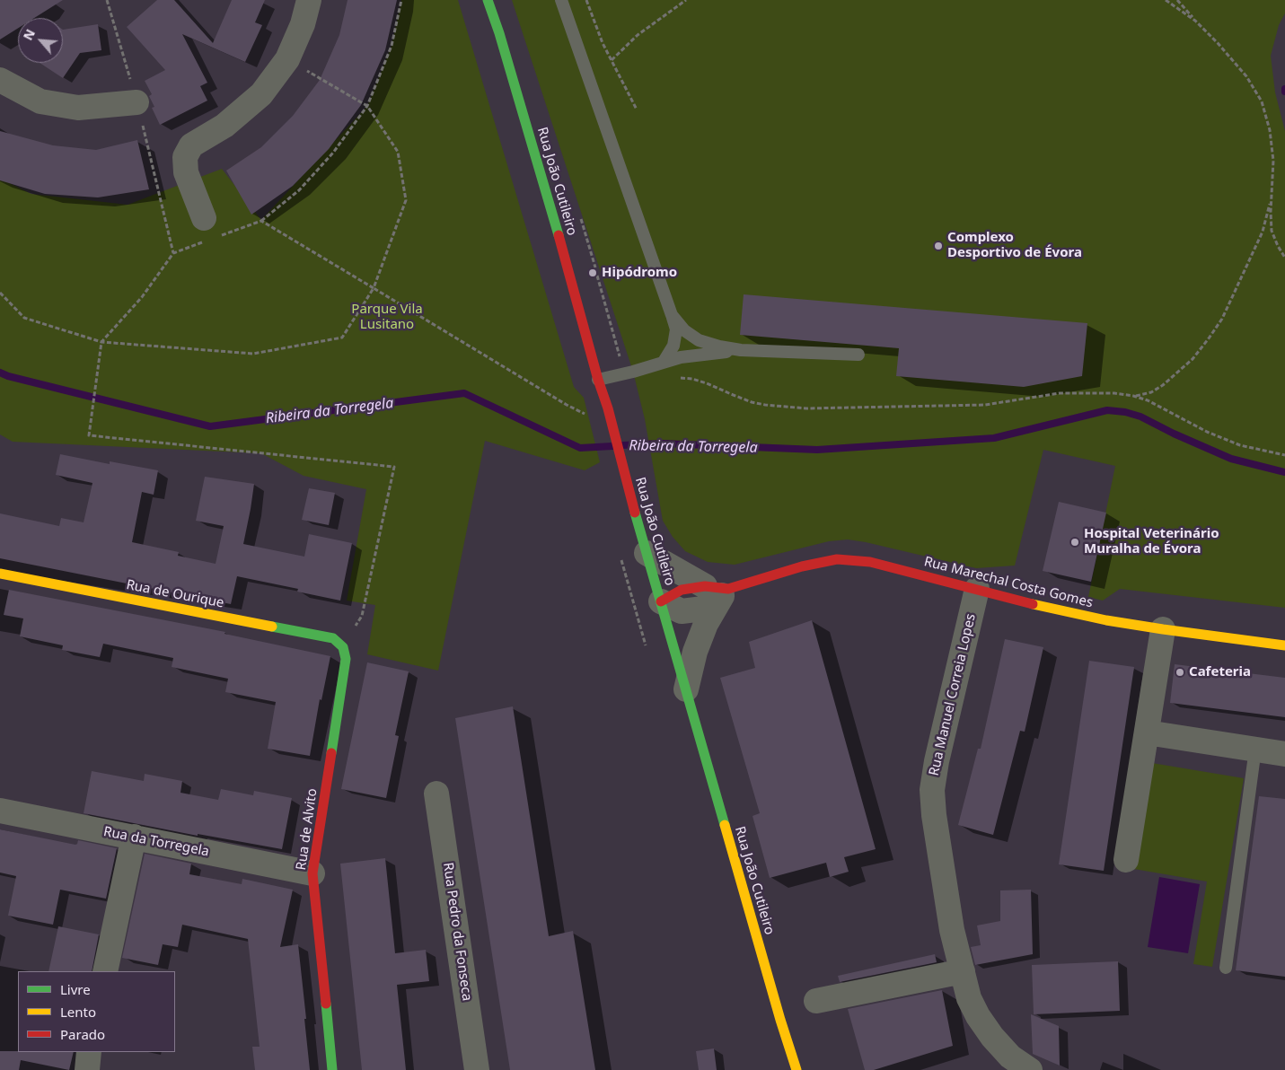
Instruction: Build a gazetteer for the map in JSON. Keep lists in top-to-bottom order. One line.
{"streets":{"street":["Rua João Cutileiro","Rua Marechal Costa Gomes","Rua de Ourique","Rua Manuel Correia Lopes","Rua de Alvito","Rua da Torregela","Rua Pedro da Fonseca"]},"crossings":[["Rua Marechal Costa Gomes","Rua Manuel Correia Lopes"],["Rua de Ourique","Rua de Alvito"],["Rua de Alvito","Rua da Torregela"]],"water":["Ribeira da Torregela"],"parks":["Parque Vila Lusitano"],"places":["Complexo Desportivo de Évora","Hipódromo","Hospital Veterinário Muralha de Évora","Cafeteria"],"legend":["Livre","Lento","Parado"],"north":"top left"}
